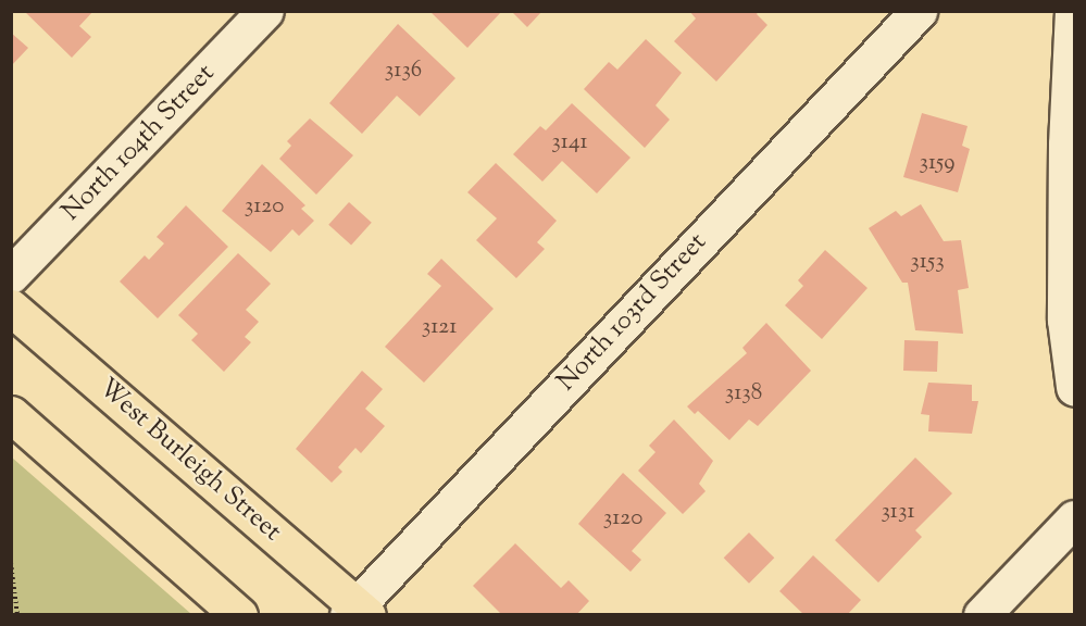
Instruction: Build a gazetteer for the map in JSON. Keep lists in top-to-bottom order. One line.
{"streets":{"main road":["West Burleigh Street"],"street":["North 104th Street","North 103rd Street"]},"crossings":[["North 103rd Street","West Burleigh Street"]],"house_numbers":["3136","3141","3159","3120","3153","3121","3138","3131","3120"]}
